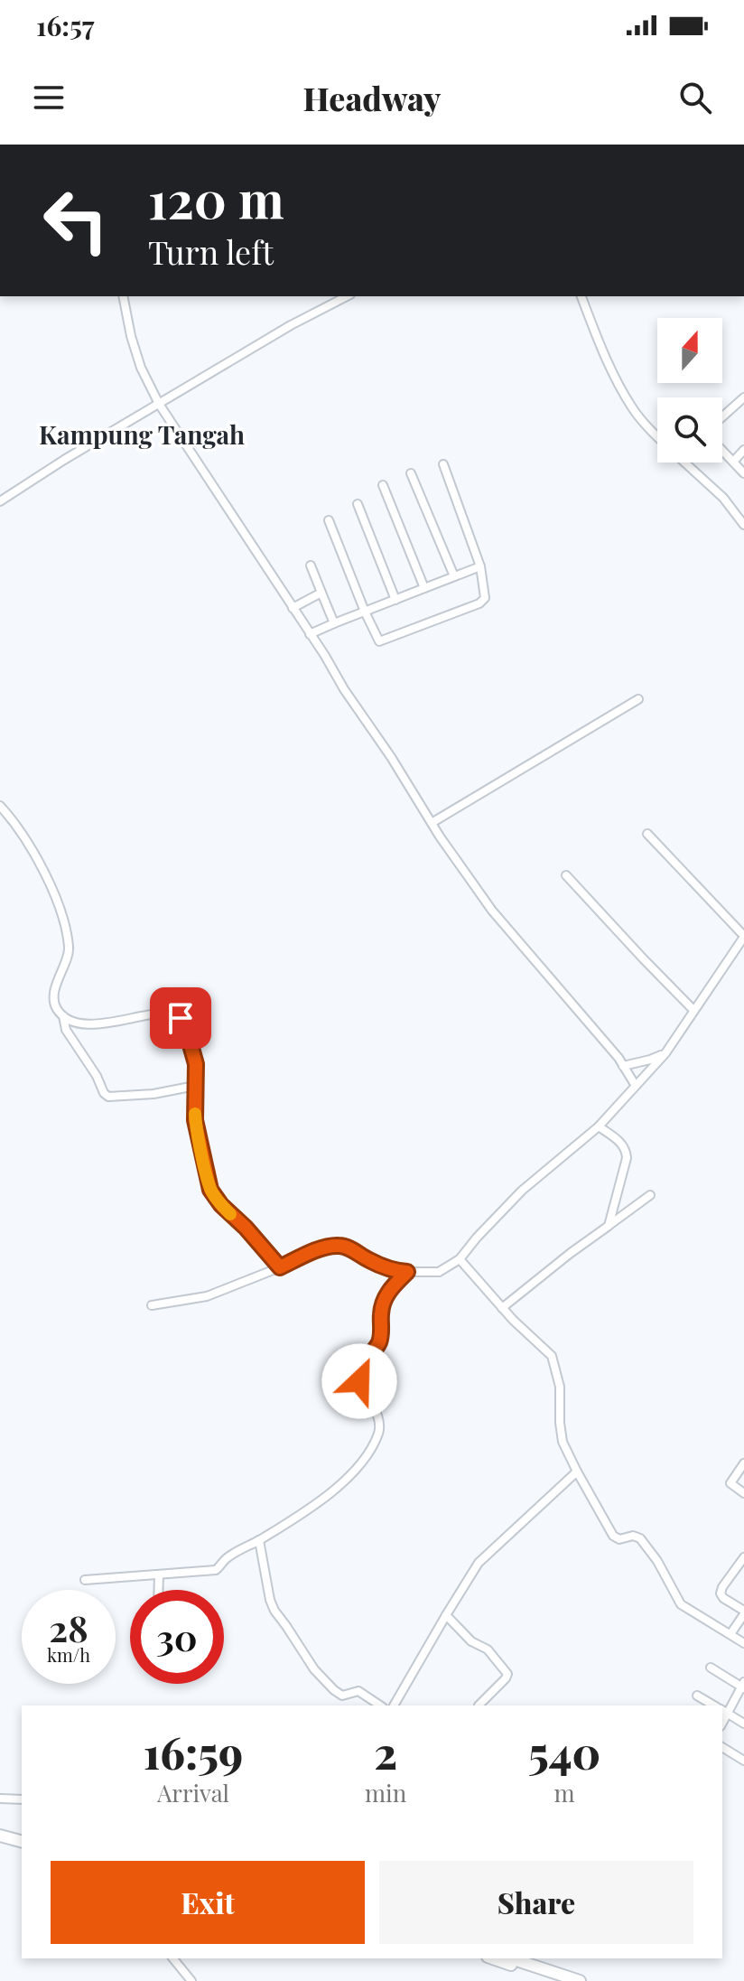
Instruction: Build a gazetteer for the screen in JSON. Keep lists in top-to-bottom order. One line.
{"districts":["Kampung Tangah"],"north":"top","page":{"status":"16:57","header":"Headway","turn":["120 m","Turn left"],"speed":"28 km/h","limit":"30","eta":["16:59","Arrival","2","min","540","m"],"buttons":["Exit","Share"]}}
